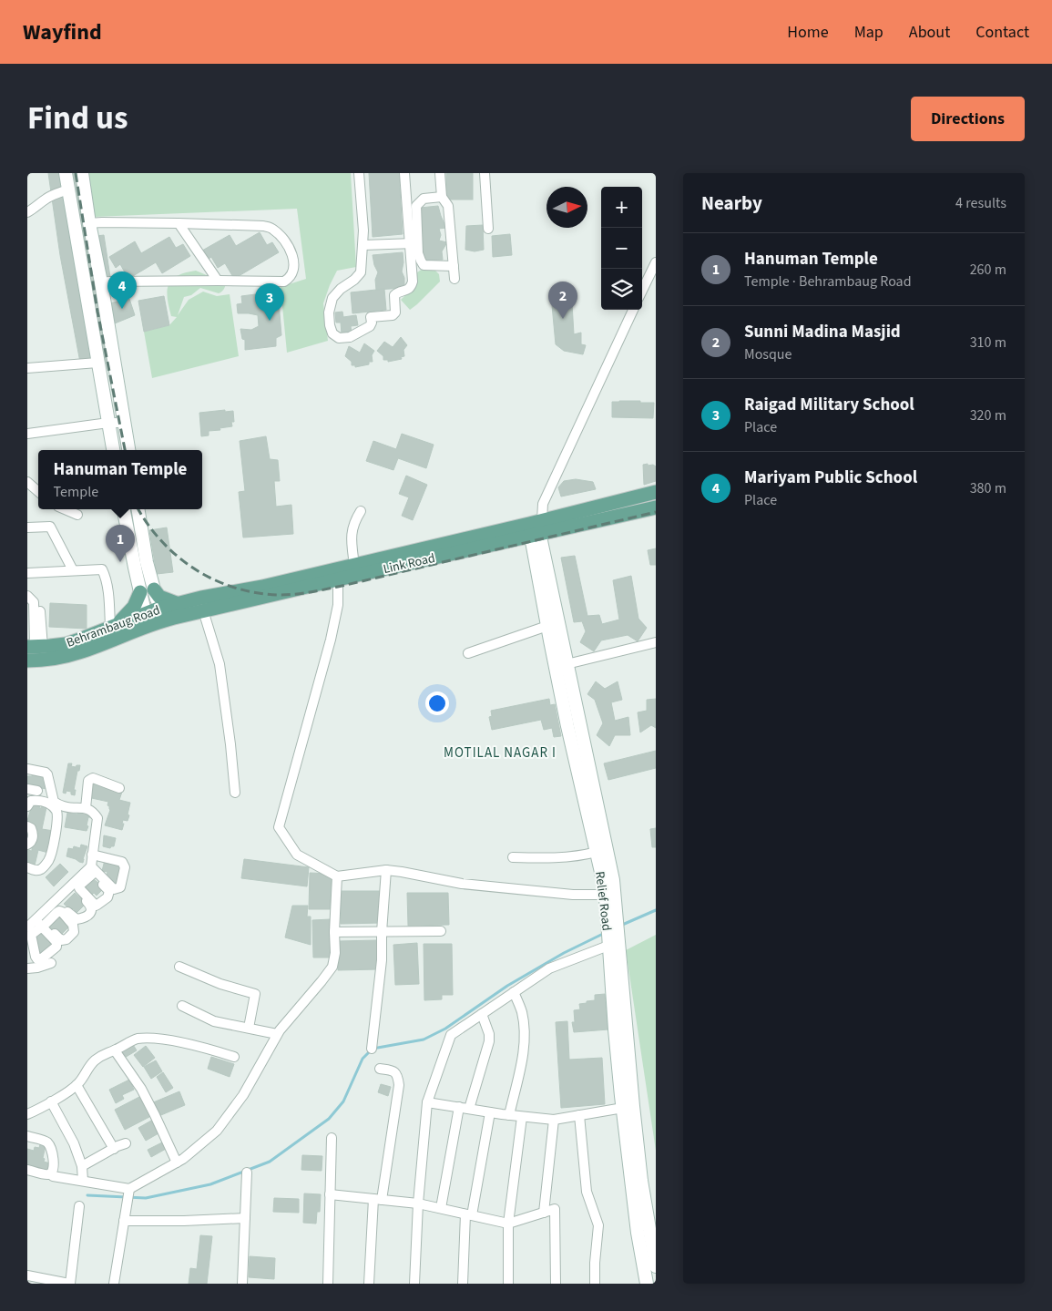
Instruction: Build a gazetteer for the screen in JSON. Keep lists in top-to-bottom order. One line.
{"streets":{"main road":["Link Road","Behrambaug Road"],"street":["Relief Road"]},"crossings":[["Link Road","Relief Road"]],"districts":["MOTILAL NAGAR I"],"north":"right","page":{"header":"Wayfind","nav":["Home","Map","About","Contact"],"title":"Find us","buttons":"Directions","heading":["Nearby","4 results"],"map_buttons":["+","−"],"list":[{"mark":"1","name":"Hanuman Temple","note":"Temple · Behrambaug Road","value":"260 m"},{"mark":"2","name":"Sunni Madina Masjid","note":"Mosque","value":"310 m"},{"mark":"3","name":"Raigad Military School","note":"Place","value":"320 m"},{"mark":"4","name":"Mariyam Public School","note":"Place","value":"380 m"}],"pins":["4","2","3","1"],"popup":["Hanuman Temple","Temple"]}}
